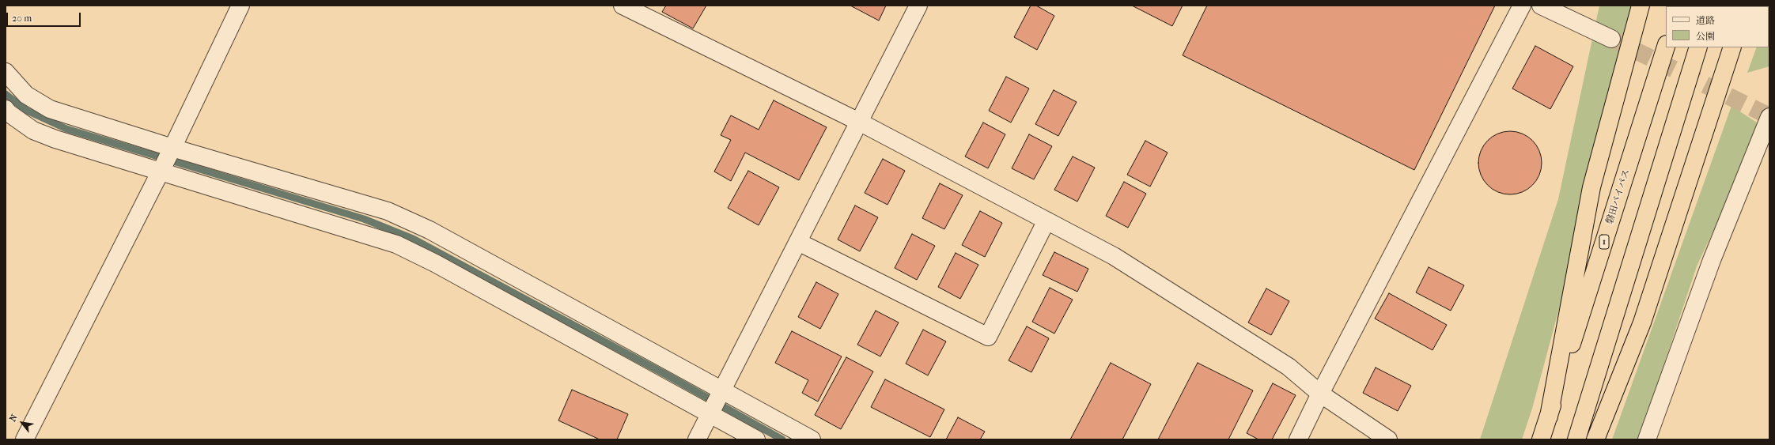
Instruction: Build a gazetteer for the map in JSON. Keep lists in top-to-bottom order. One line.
{"streets":{"highway":["磐田バイパス","1"]},"legend":["道路","公園"],"scale_bar":"20 m","north":"top left"}
